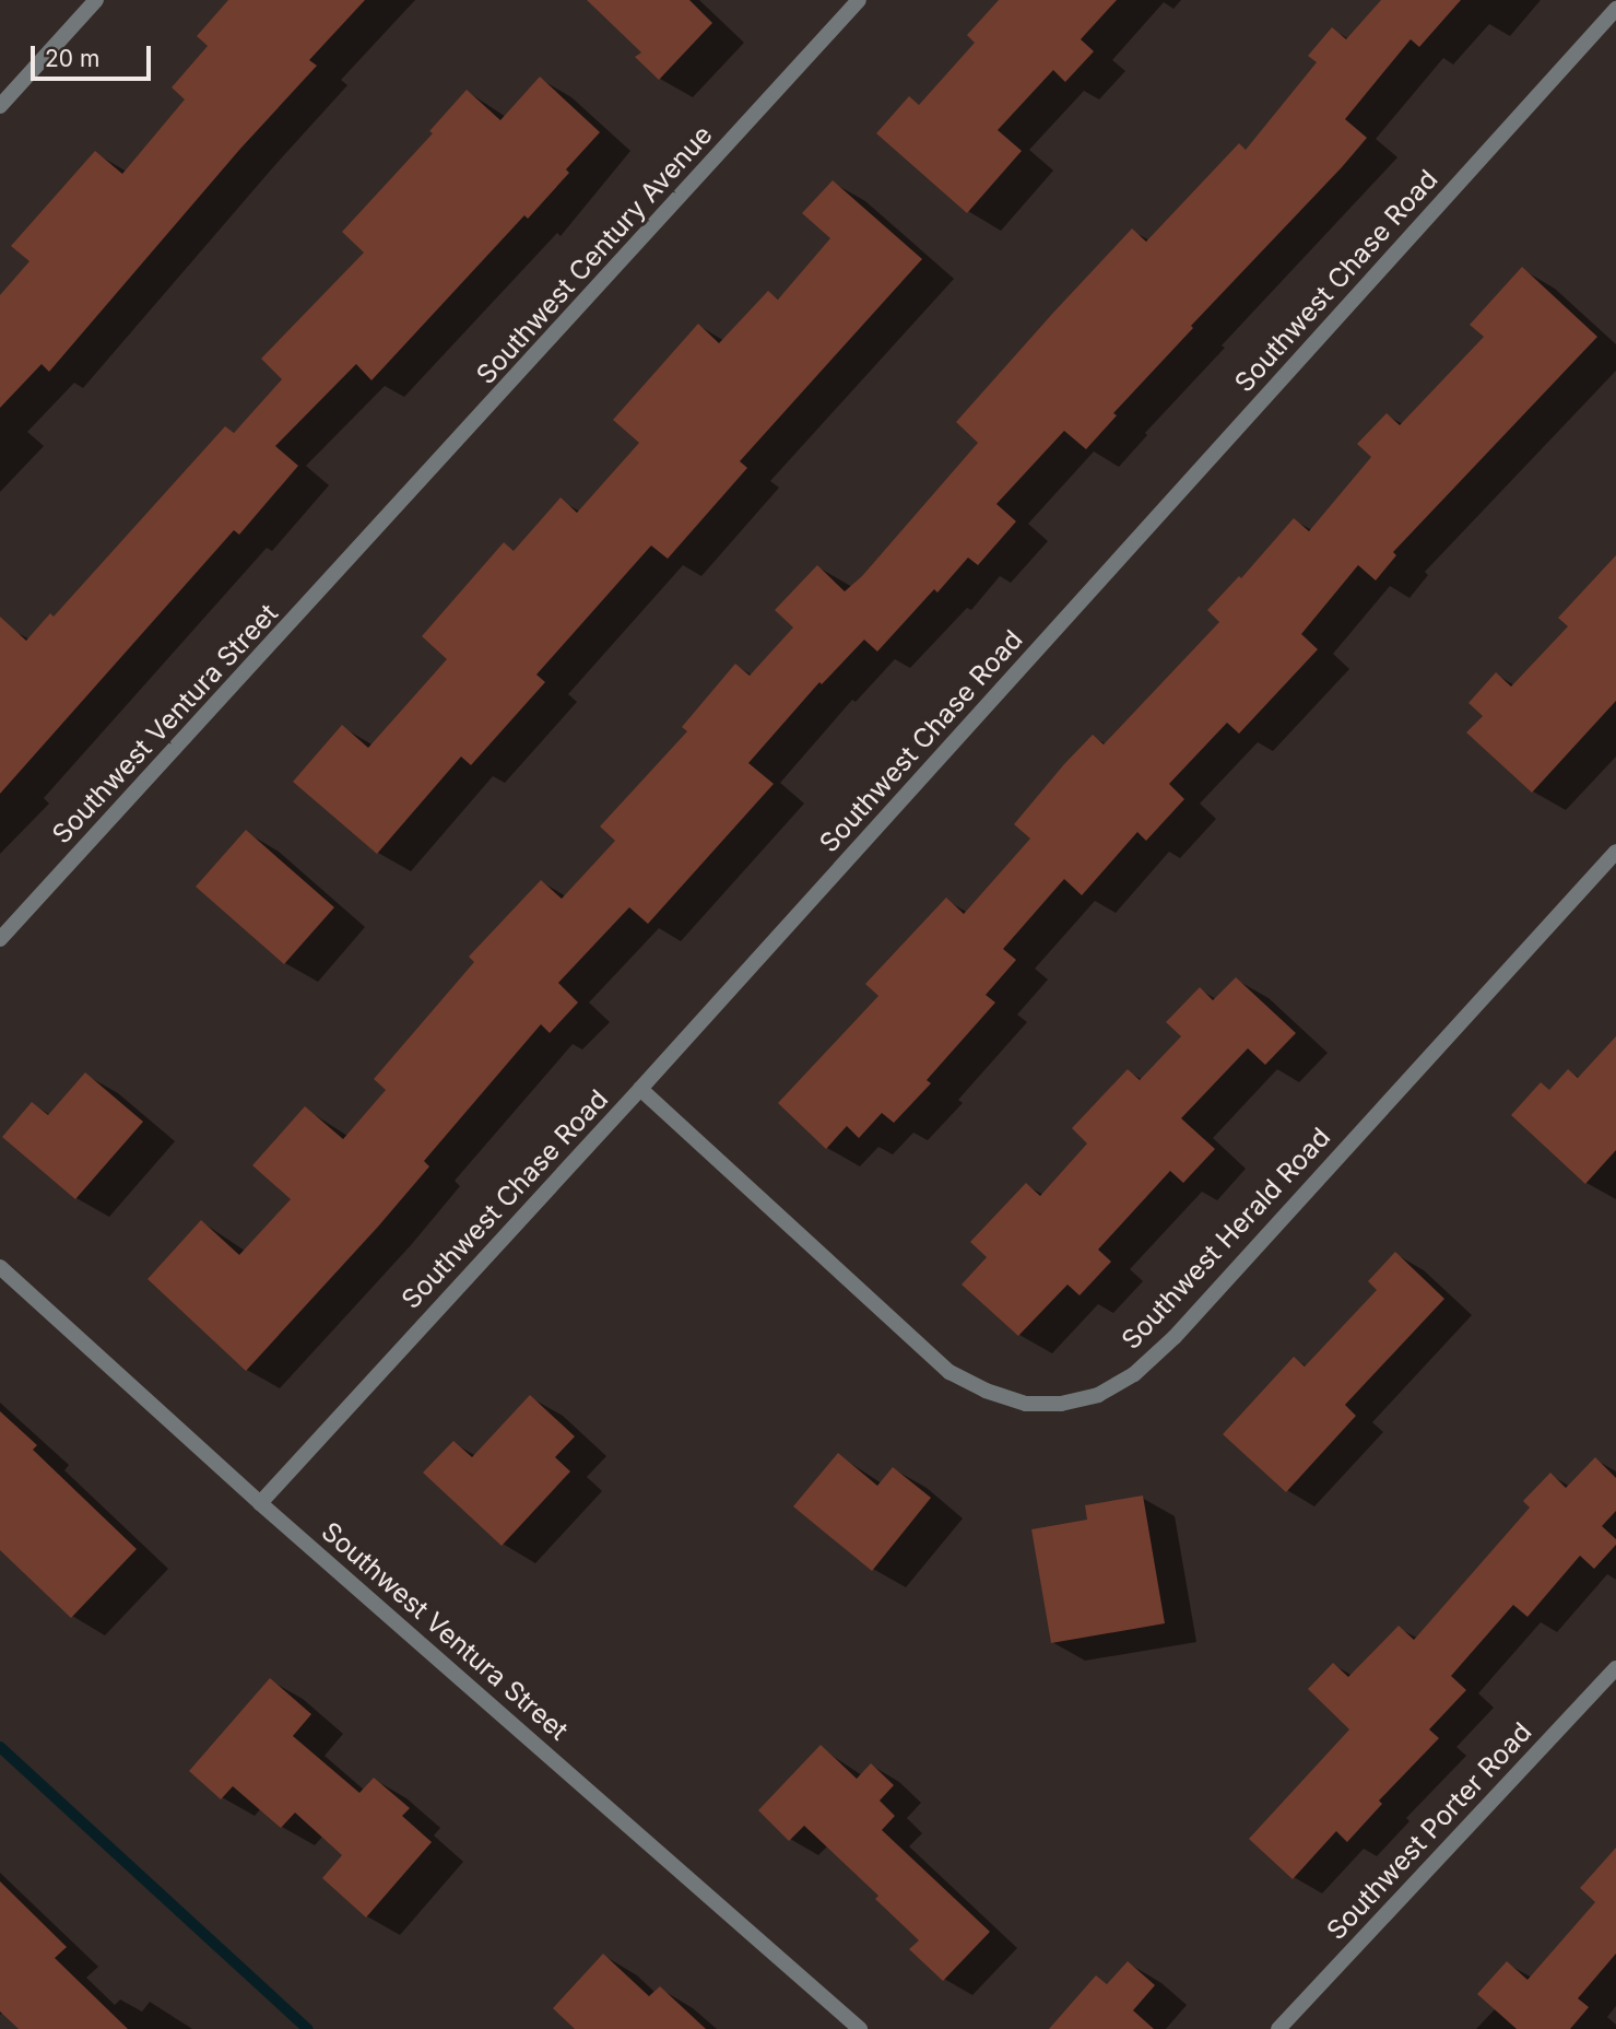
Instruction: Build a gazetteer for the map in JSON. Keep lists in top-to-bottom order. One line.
{"streets":{"street":["Southwest Century Avenue","Southwest Chase Road","Southwest Ventura Street","Southwest Herald Road","Southwest Porter Road"]},"crossings":[["Southwest Century Avenue","Southwest Ventura Street"],["Southwest Chase Road","Southwest Ventura Street"],["Southwest Chase Road","Southwest Herald Road"]],"scale_bar":"20 m"}
